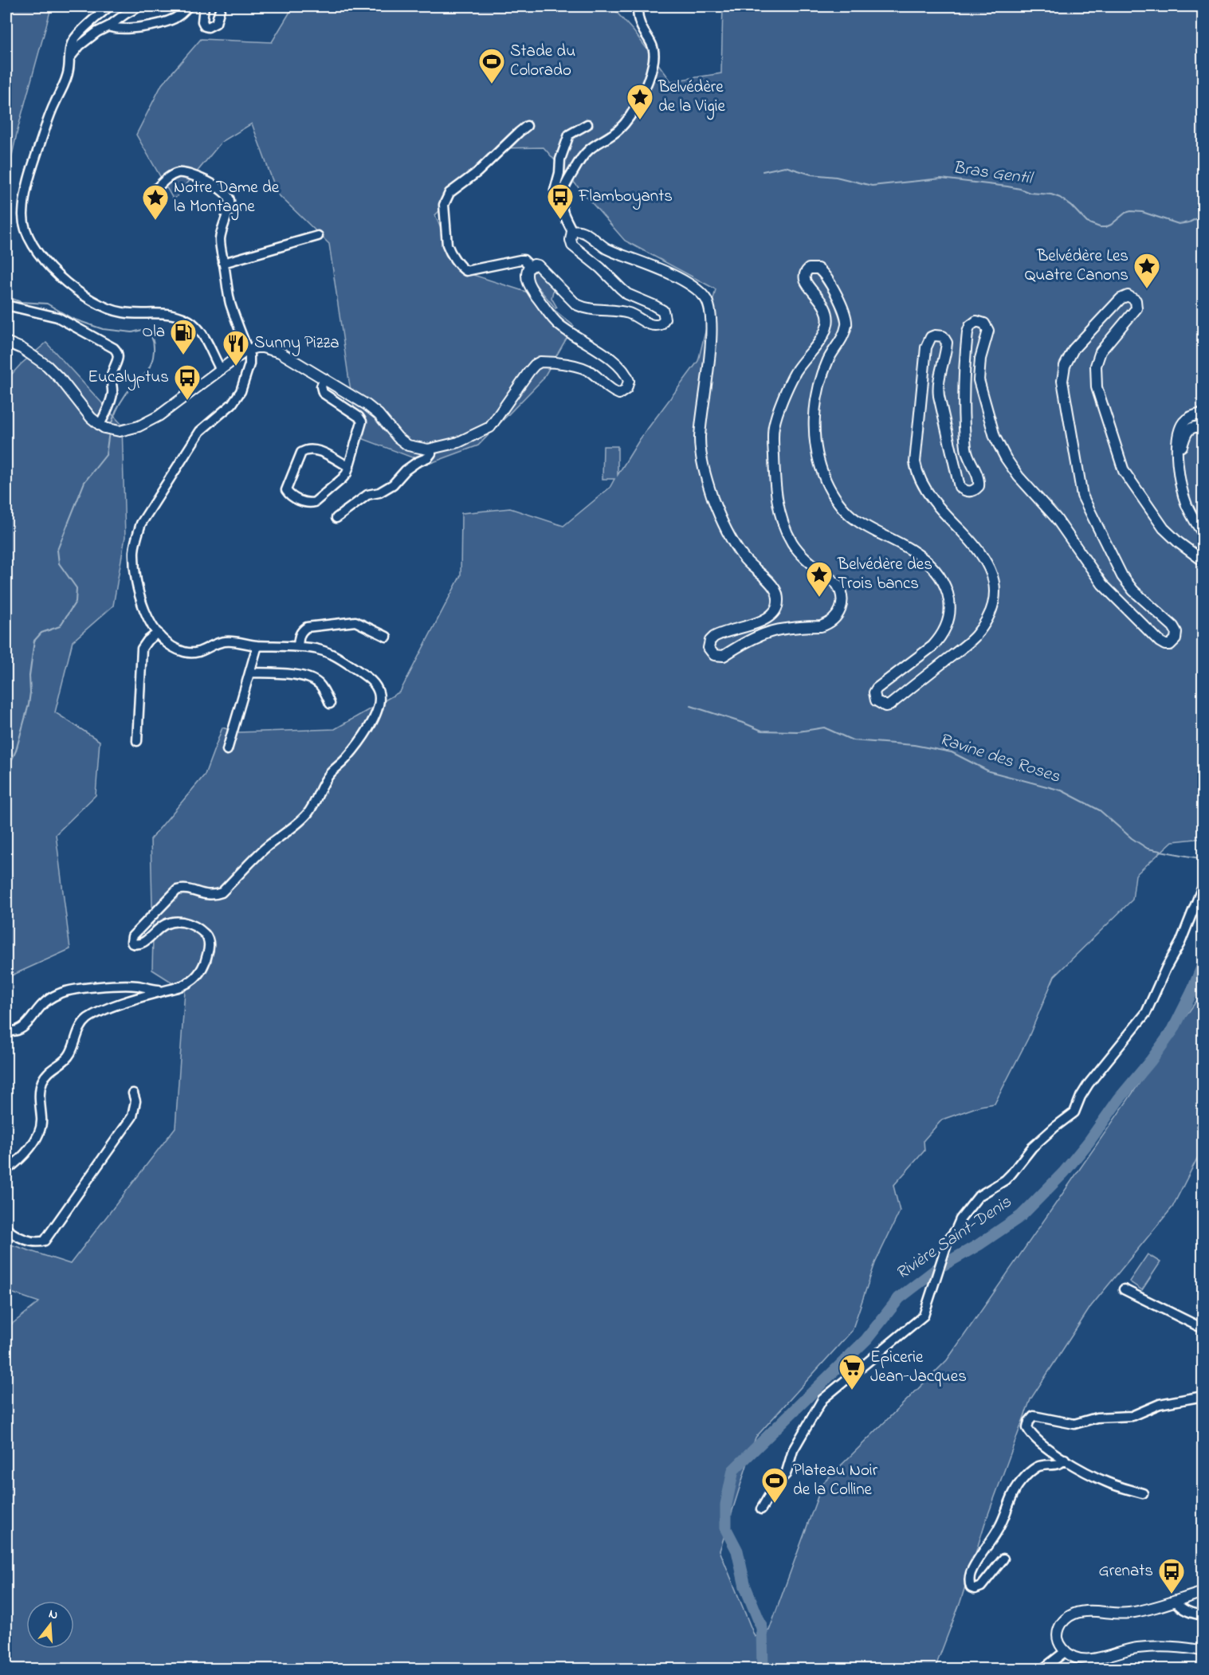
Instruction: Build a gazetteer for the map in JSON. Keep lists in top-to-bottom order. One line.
{"water":["Bras Gentil","Ravine des Roses","Rivière Saint-Denis"],"places":{"sports":["Stade du Colorado","Plateau Noir de la Colline"],"place":["Belvédère de la Vigie","Notre Dame de la Montagne","Belvédère Les Quatre Canons","Belvédère des Trois bancs"],"bus stop":["Flamboyants","Eucalyptus","Grenats"],"fuel station":["Ola"],"restaurant":["Sunny Pizza"],"supermarket":["Epicerie Jean-Jacques"]},"north":"top"}
